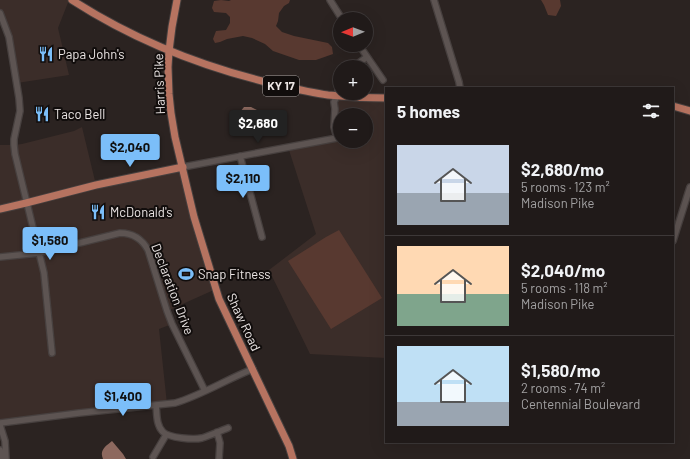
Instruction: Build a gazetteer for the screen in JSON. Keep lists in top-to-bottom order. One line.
{"streets":{"main road":["Harris Pike","KY 17","Shaw Road"],"street":["Declaration Drive"]},"crossings":[["Harris Pike","KY 17"],["Harris Pike","Shaw Road"]],"places":{"restaurant":["Papa John's","Taco Bell","McDonald's"],"sports":["Snap Fitness"]},"north":"left","page":{"map_buttons":["+","−"],"heading":"5 homes","price":["$2,680","$2,040","$2,110","$1,580","$1,400"],"list":[{"name":"$2,680/mo","note":"5 rooms · 123 m² · Madison Pike"},{"name":"$2,040/mo","note":"5 rooms · 118 m² · Madison Pike"},{"name":"$1,580/mo","note":"2 rooms · 74 m² · Centennial Boulevard"}]}}
